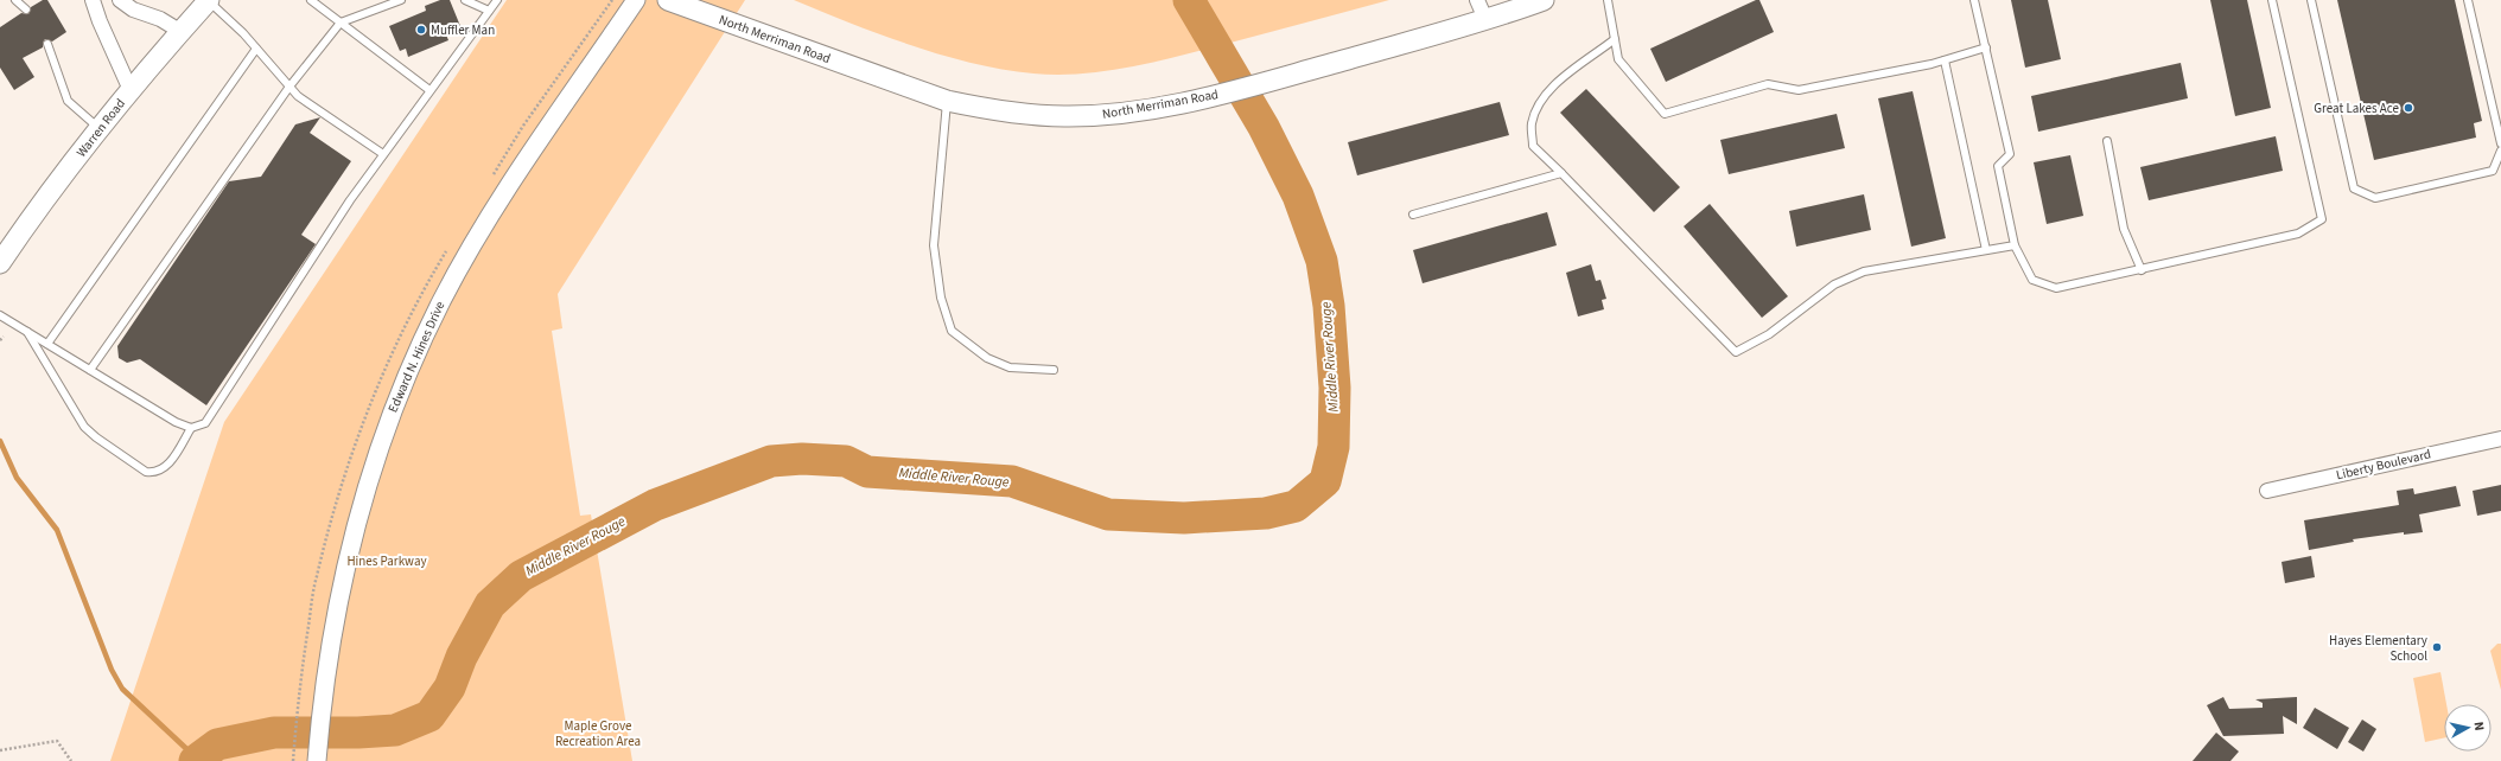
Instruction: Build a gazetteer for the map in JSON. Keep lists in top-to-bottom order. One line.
{"streets":{"main road":["North Merriman Road","Warren Road"],"street":["Edward N. Hines Drive","Liberty Boulevard"]},"water":["Middle River Rouge"],"parks":["Hines Parkway","Maple Grove Recreation Area"],"places":["Muffler Man","Great Lakes Ace","Hayes Elementary School"],"north":"right"}
